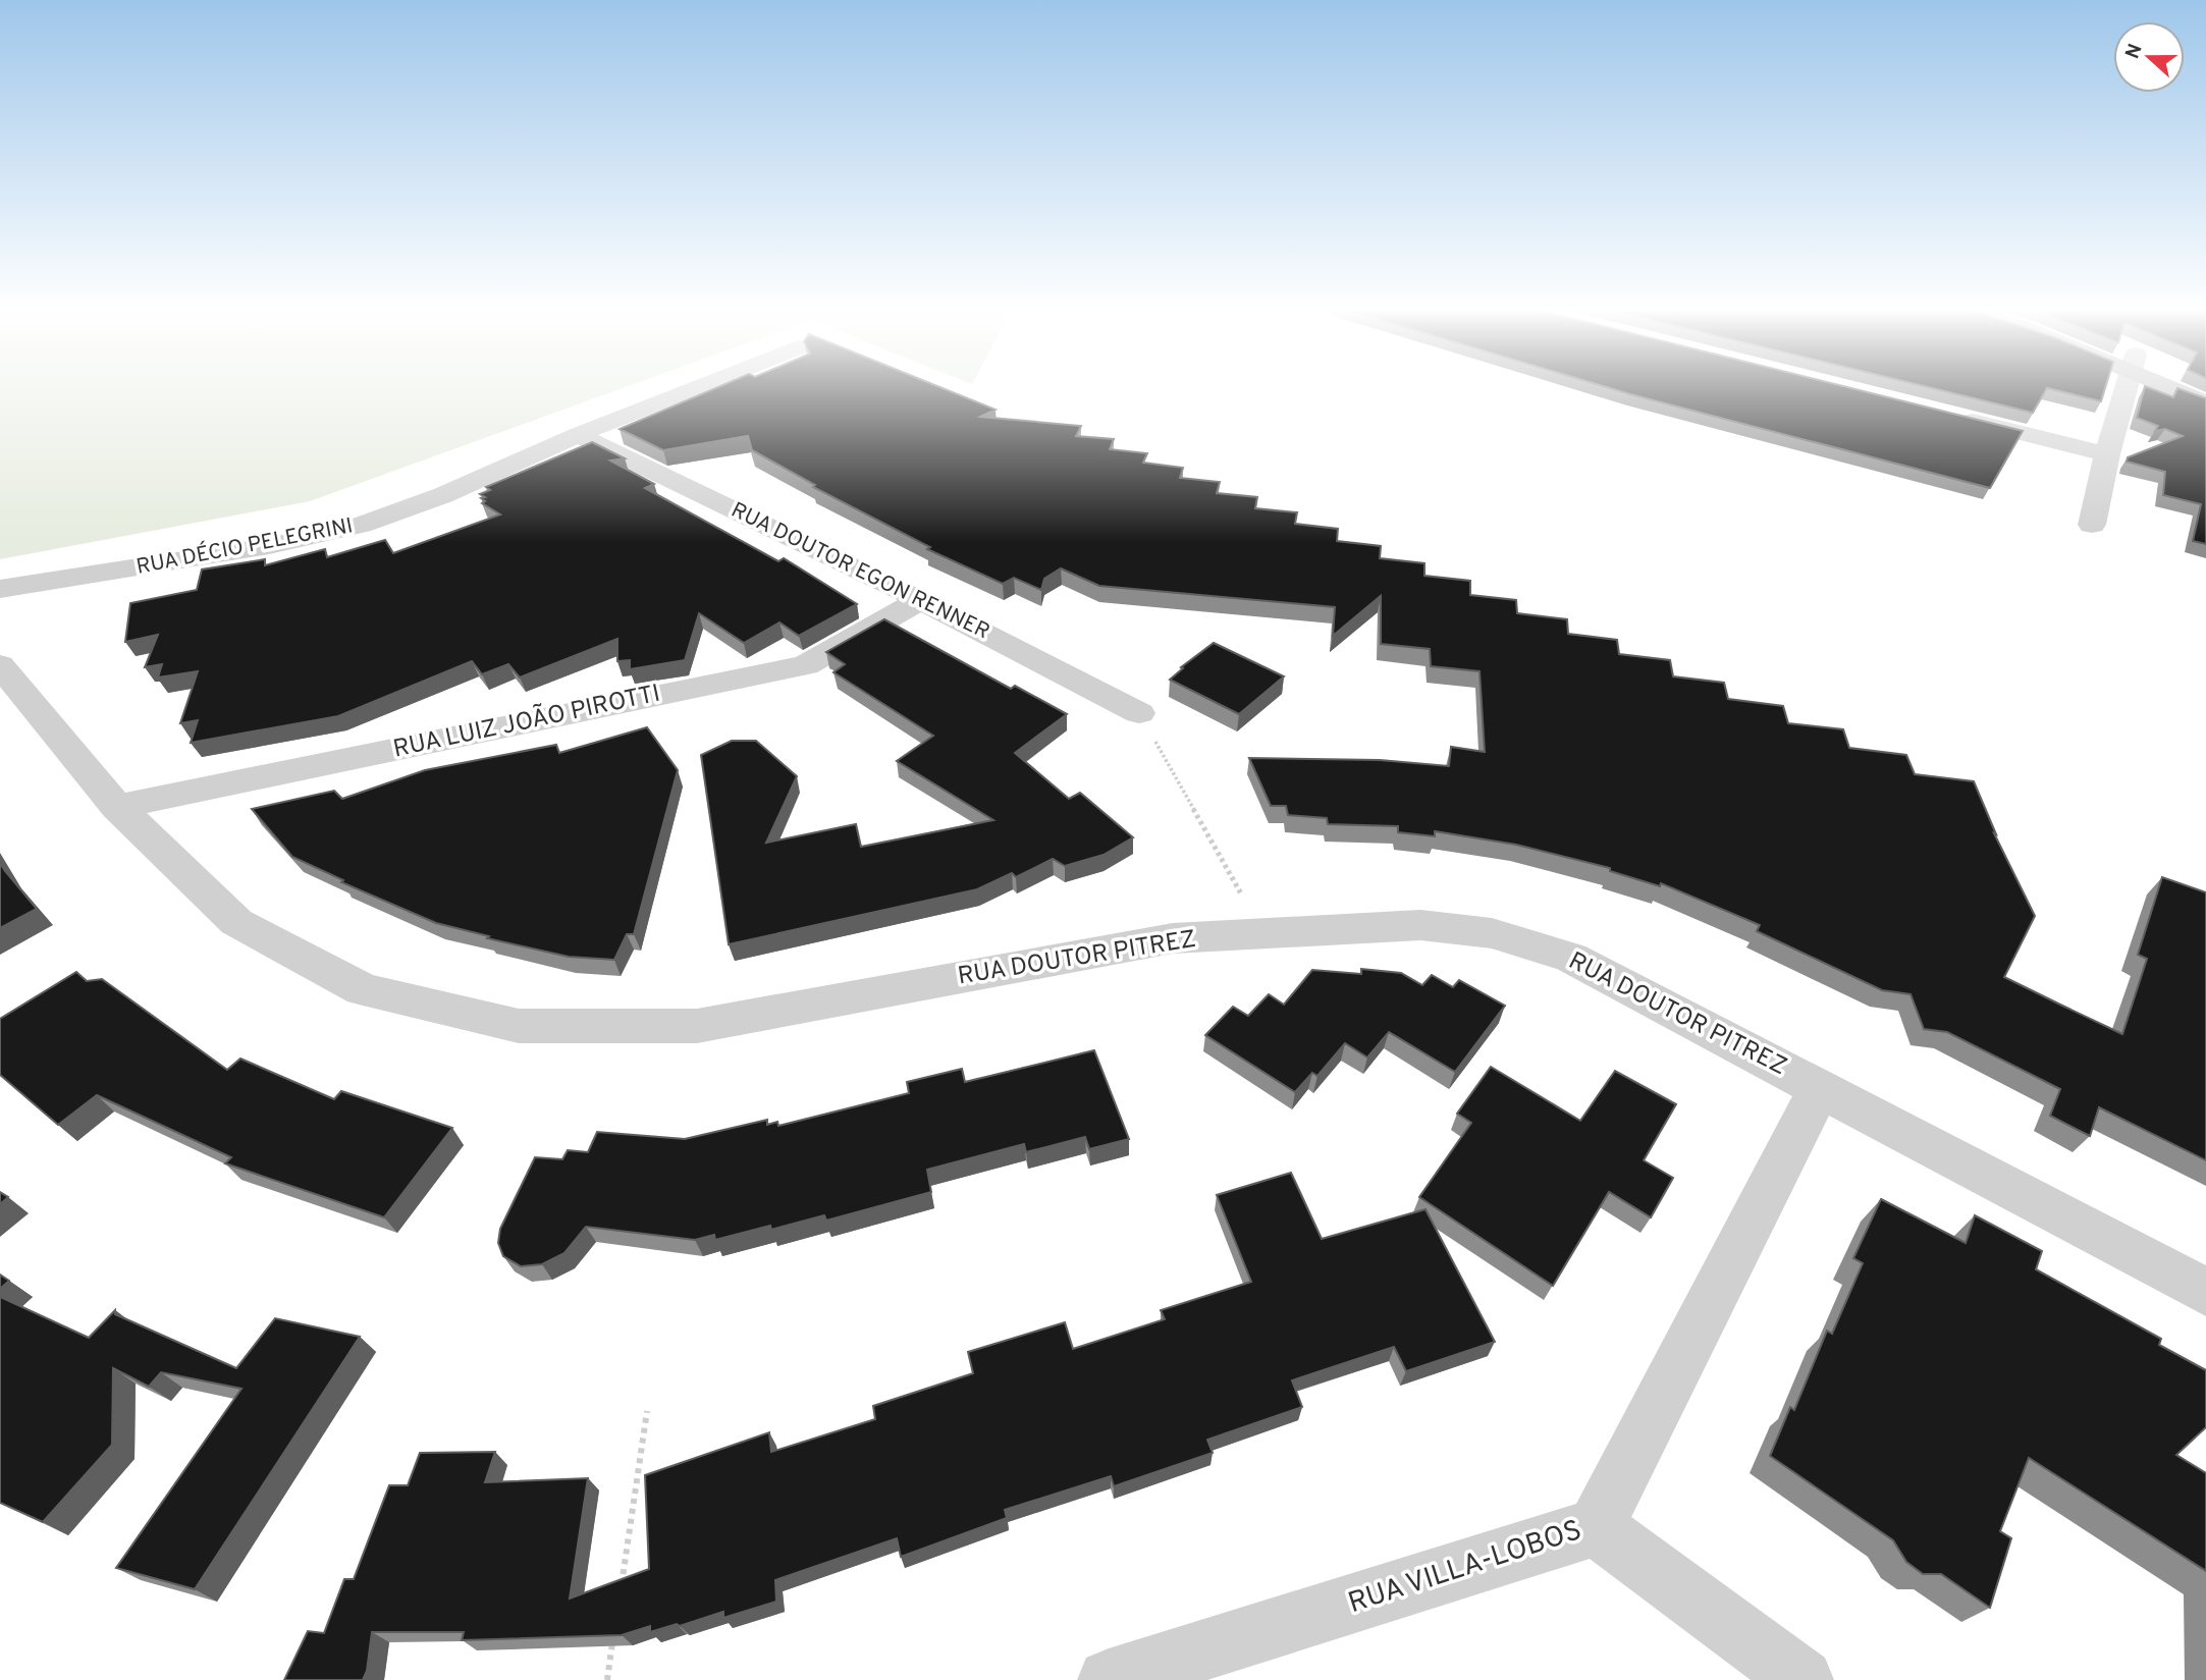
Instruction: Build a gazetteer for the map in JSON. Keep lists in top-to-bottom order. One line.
{"streets":{"street":["RUA DÉCIO PELEGRINI","RUA DOUTOR EGON RENNER","RUA LUIZ JOÃO PIROTTI","RUA DOUTOR PITREZ","RUA VILLA-LOBOS"]},"crossings":[["RUA DÉCIO PELEGRINI","RUA DOUTOR EGON RENNER"],["RUA DOUTOR EGON RENNER","RUA LUIZ JOÃO PIROTTI"],["RUA LUIZ JOÃO PIROTTI","RUA DOUTOR PITREZ"],["RUA DOUTOR PITREZ","RUA VILLA-LOBOS"]],"north":"left"}
